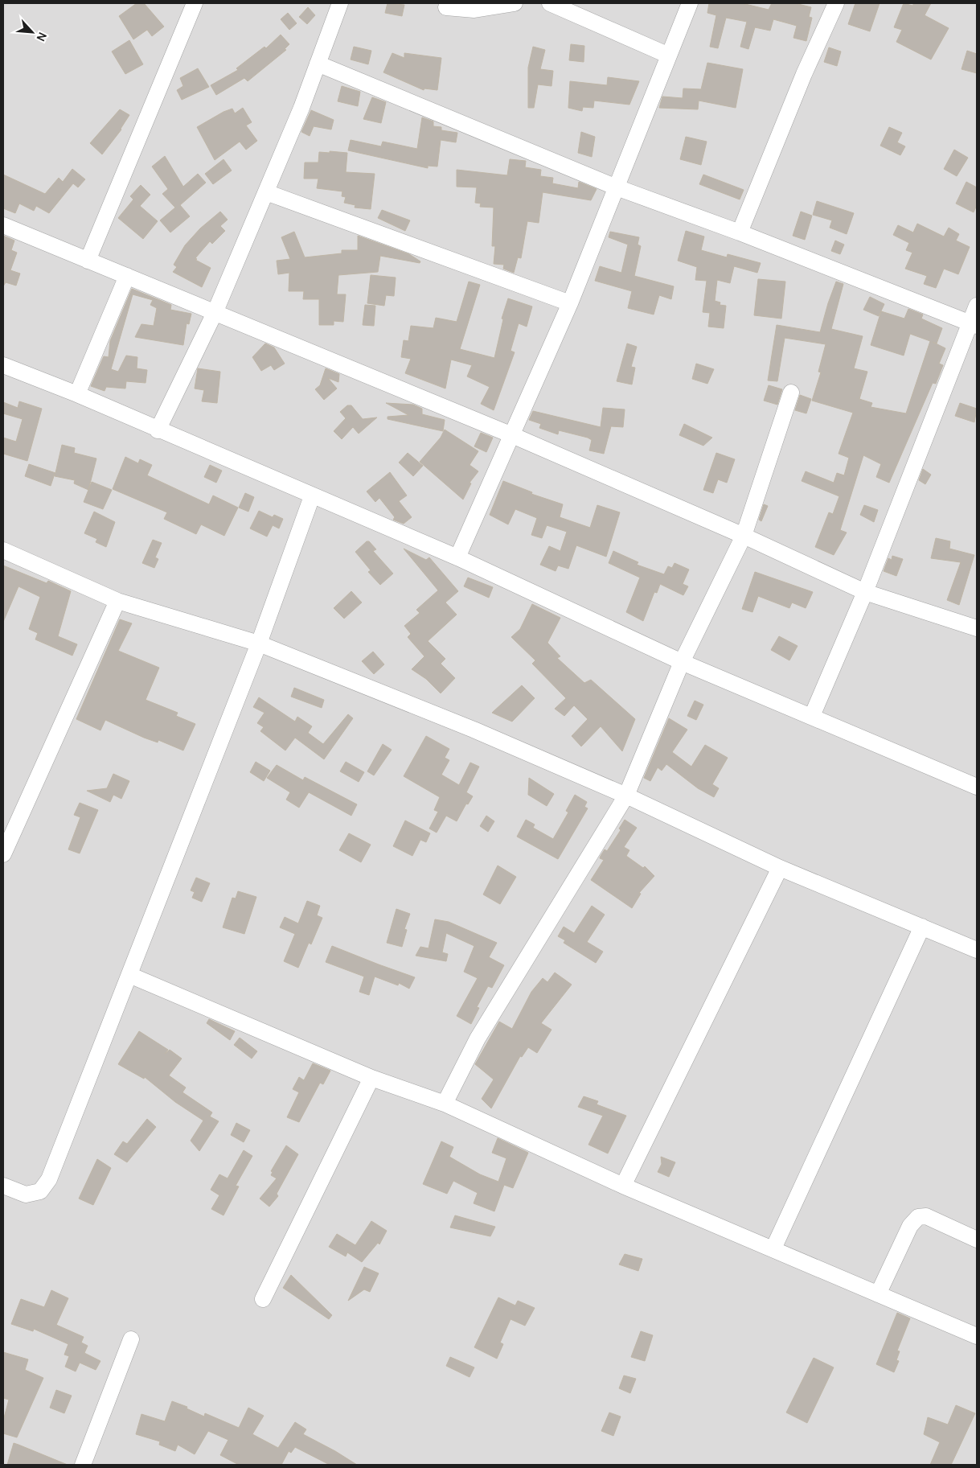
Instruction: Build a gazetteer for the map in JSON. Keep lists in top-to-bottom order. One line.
{"north":"bottom right"}
